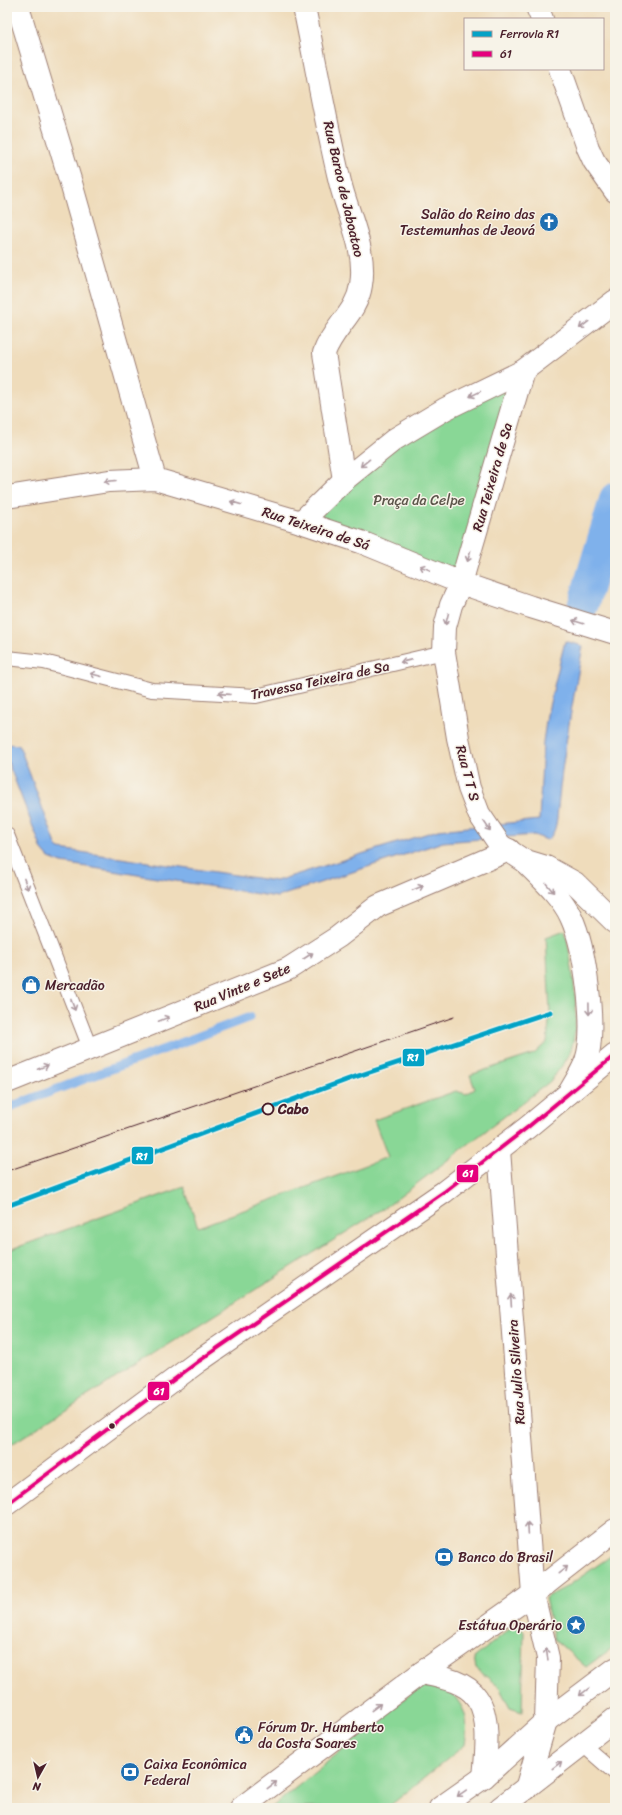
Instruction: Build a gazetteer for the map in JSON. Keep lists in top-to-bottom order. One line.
{"streets":{"street":["Rua Barao de Jaboatao","Rua Teixeira de Sa","Rua Teixeira de Sá","Rua T T S","Rua Vinte e Sete","Rua Julio Silveira"],"lane":["Travessa Teixeira de Sa"]},"crossings":[["Rua Teixeira de Sa","Rua Teixeira de Sá"],["Rua Teixeira de Sa","Rua T T S"],["Rua Teixeira de Sá","Rua T T S"],["Travessa Teixeira de Sa","Rua T T S"],["Rua T T S","Rua Vinte e Sete"]],"one_way":["Rua Teixeira de Sa","Rua Teixeira de Sá","Travessa Teixeira de Sa","Rua T T S","Rua Vinte e Sete","Rua Julio Silveira"],"parks":["Praça da Celpe"],"places":{"church":["Salão do Reino das Testemunhas de Jeová"],"shop":["Mercadão"],"other":["Cabo"],"bank":["Banco do Brasil","Caixa Econômica Federal"],"place":["Estátua Operário"],"public building":["Fórum Dr. Humberto da Costa Soares"]},"lines":["rail line R1","transit line 61"],"legend":["Ferrovia R1","61"],"north":"bottom"}
